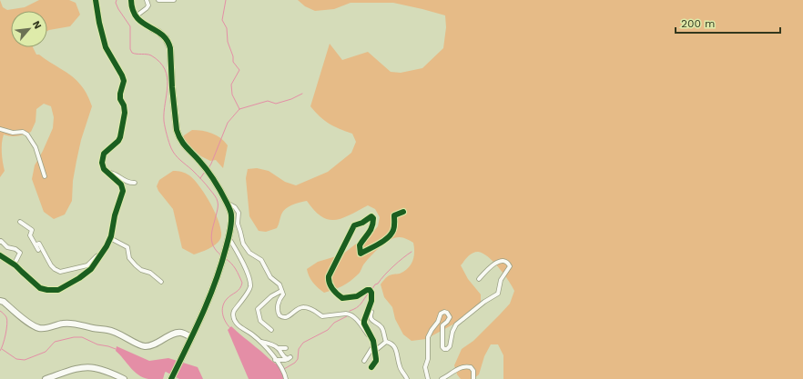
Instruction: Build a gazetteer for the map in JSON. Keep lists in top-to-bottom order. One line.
{"scale_bar":"200 m","north":"top right"}
